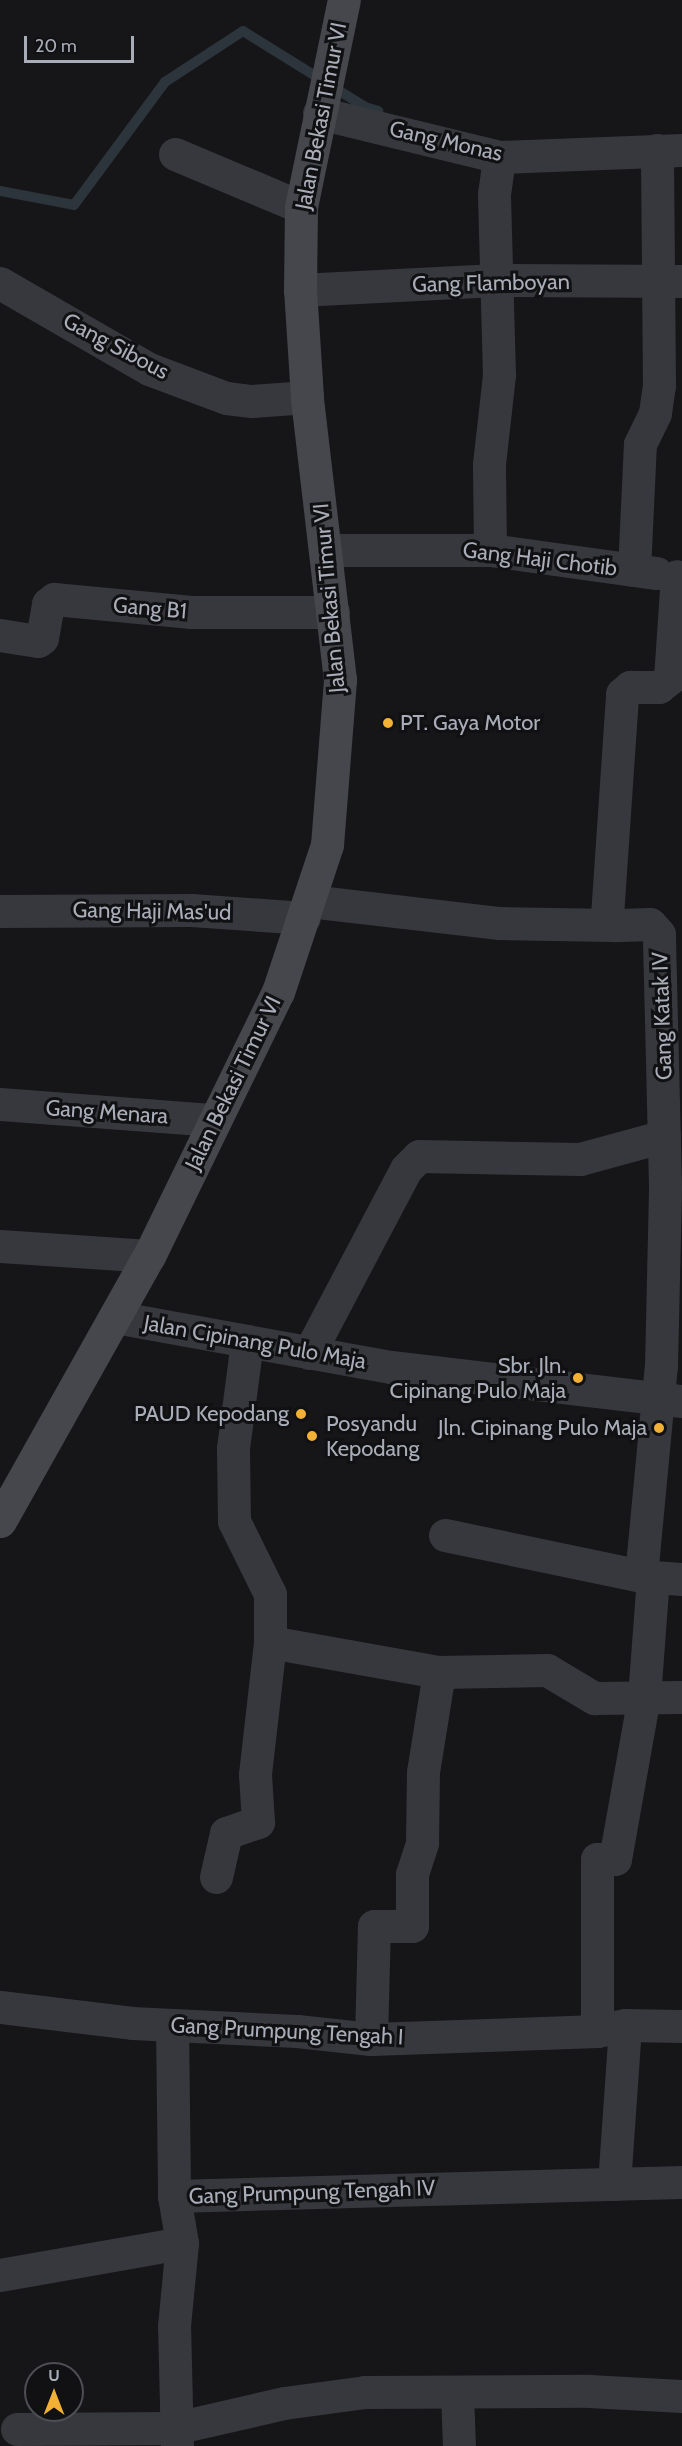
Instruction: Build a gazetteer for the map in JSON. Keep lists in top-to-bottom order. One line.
{"streets":{"street":["Jalan Bekasi Timur VI","Gang Monas","Gang Flamboyan","Gang Sibous","Gang Haji Chotib","Gang B1","Gang Haji Mas'ud","Gang Katak IV","Gang Menara","Jalan Cipinang Pulo Maja","Gang Prumpung Tengah I","Gang Prumpung Tengah IV"]},"crossings":[["Jalan Bekasi Timur VI","Gang Monas"],["Jalan Bekasi Timur VI","Gang Flamboyan"],["Jalan Bekasi Timur VI","Gang Sibous"],["Jalan Bekasi Timur VI","Gang Haji Chotib"],["Jalan Bekasi Timur VI","Gang B1"],["Jalan Bekasi Timur VI","Gang Haji Mas'ud"],["Jalan Bekasi Timur VI","Gang Menara"],["Jalan Bekasi Timur VI","Jalan Cipinang Pulo Maja"],["Gang Haji Mas'ud","Gang Katak IV"],["Gang Katak IV","Jalan Cipinang Pulo Maja"],["Gang Katak IV","Gang Prumpung Tengah I"]],"places":["PT. Gaya Motor","Sbr. Jln. Cipinang Pulo Maja","PAUD Kepodang","Jln. Cipinang Pulo Maja","Posyandu Kepodang"],"scale_bar":"20 m","north":"top"}
